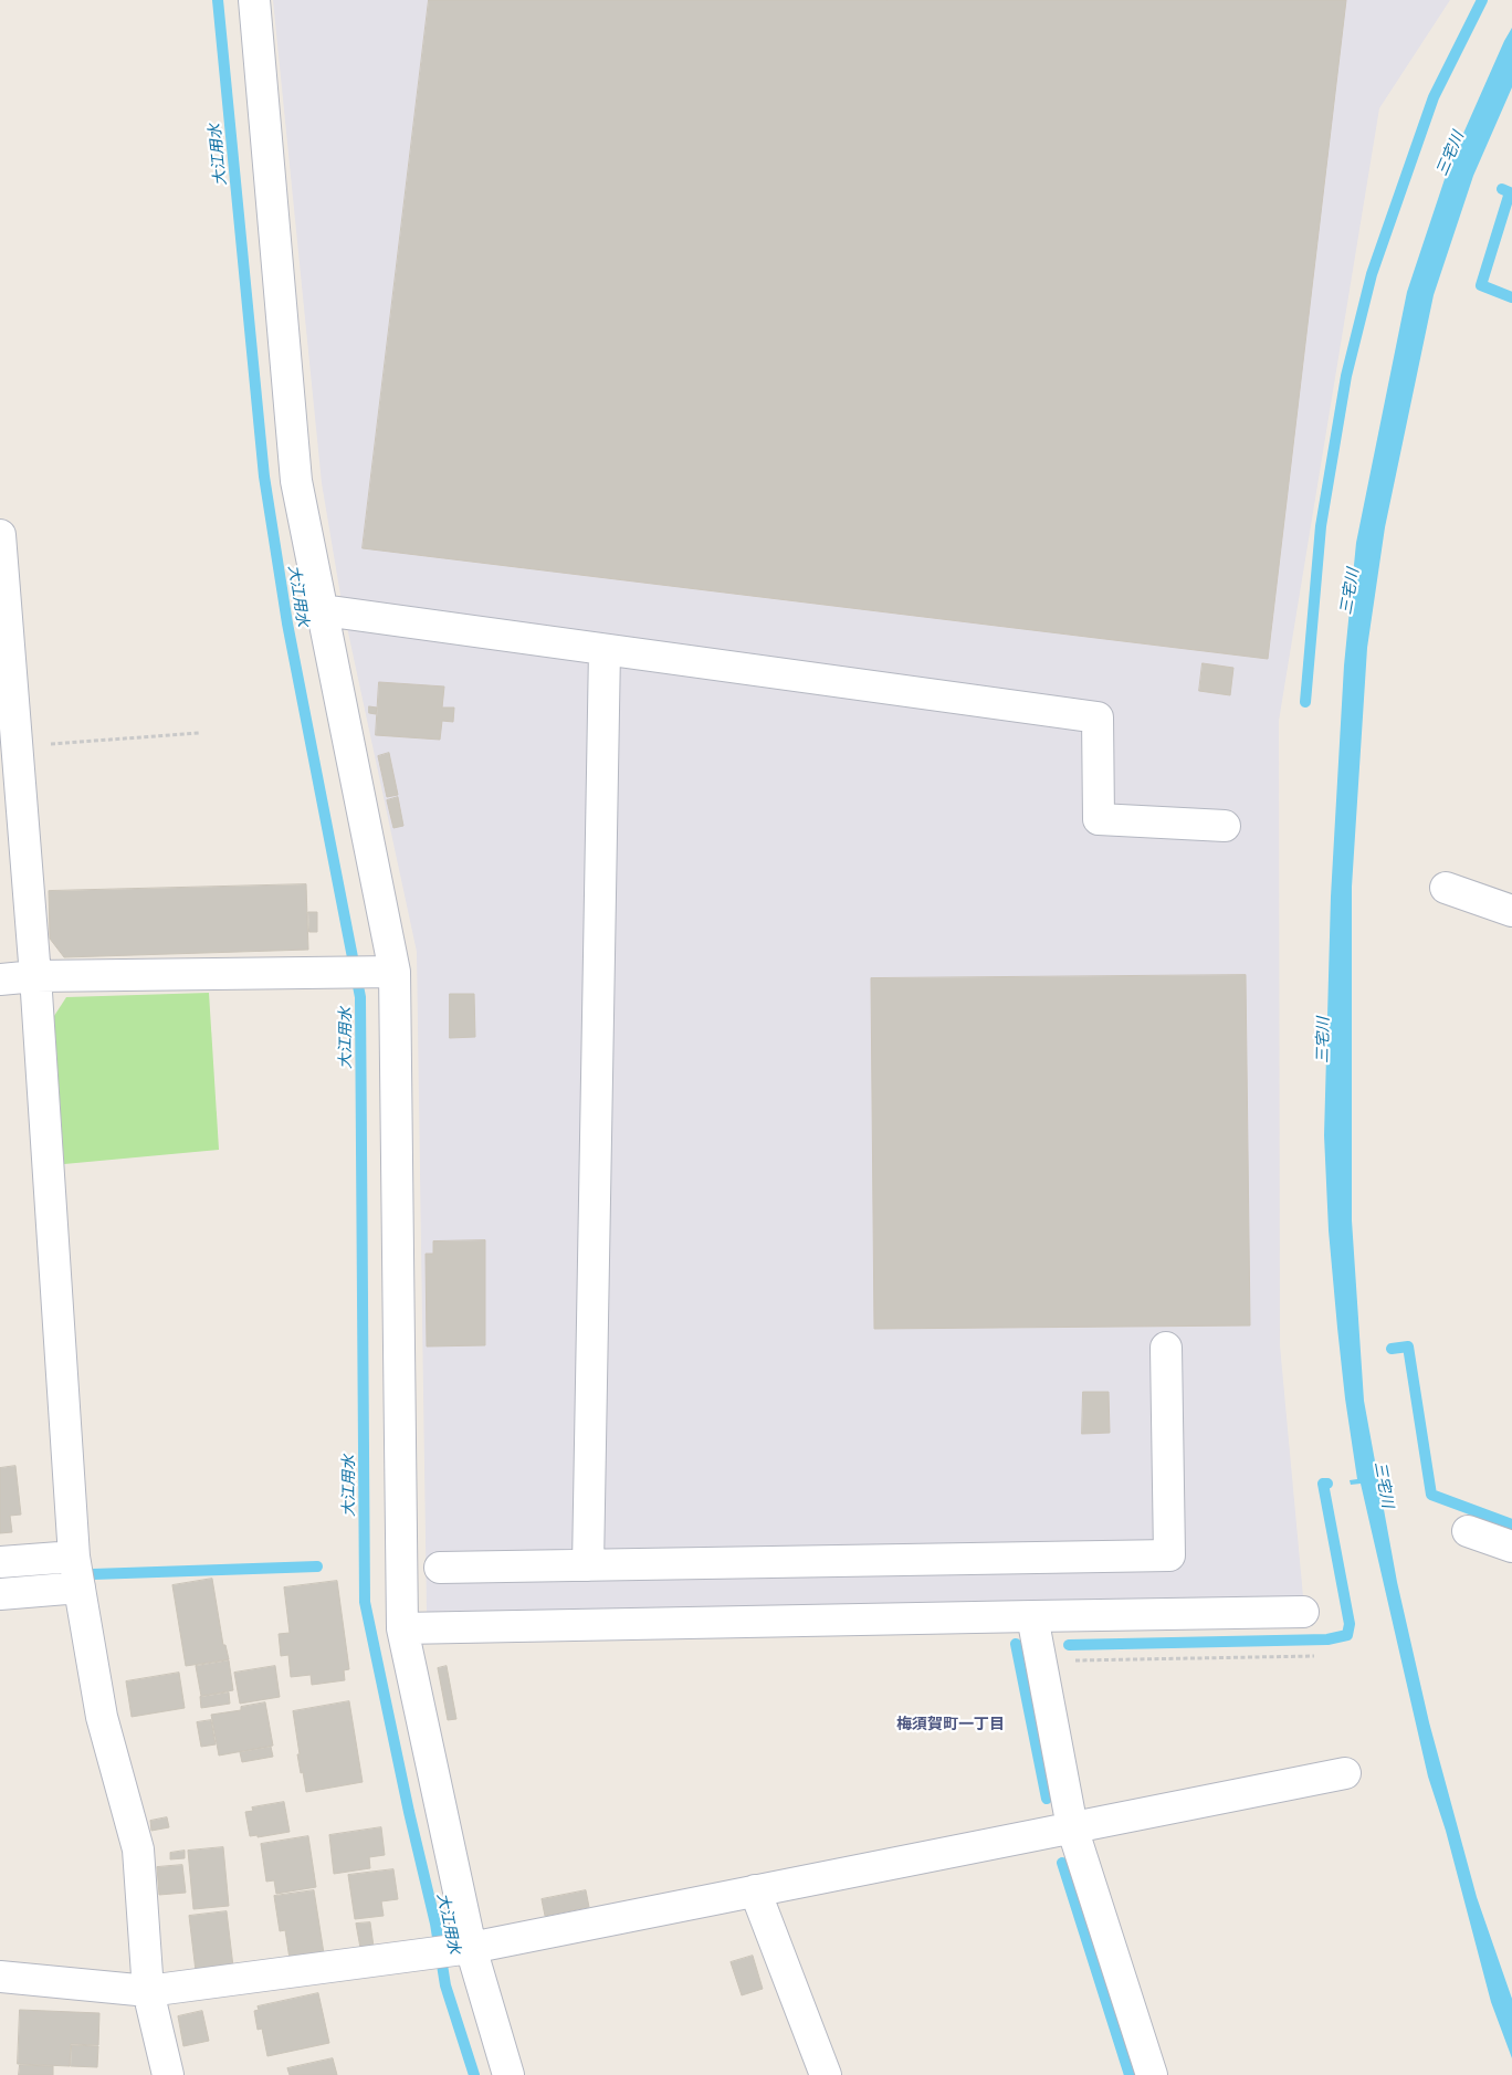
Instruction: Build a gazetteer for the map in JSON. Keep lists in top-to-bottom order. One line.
{"districts":["梅須賀町一丁目"],"water":["三宅川","大江用水"]}
